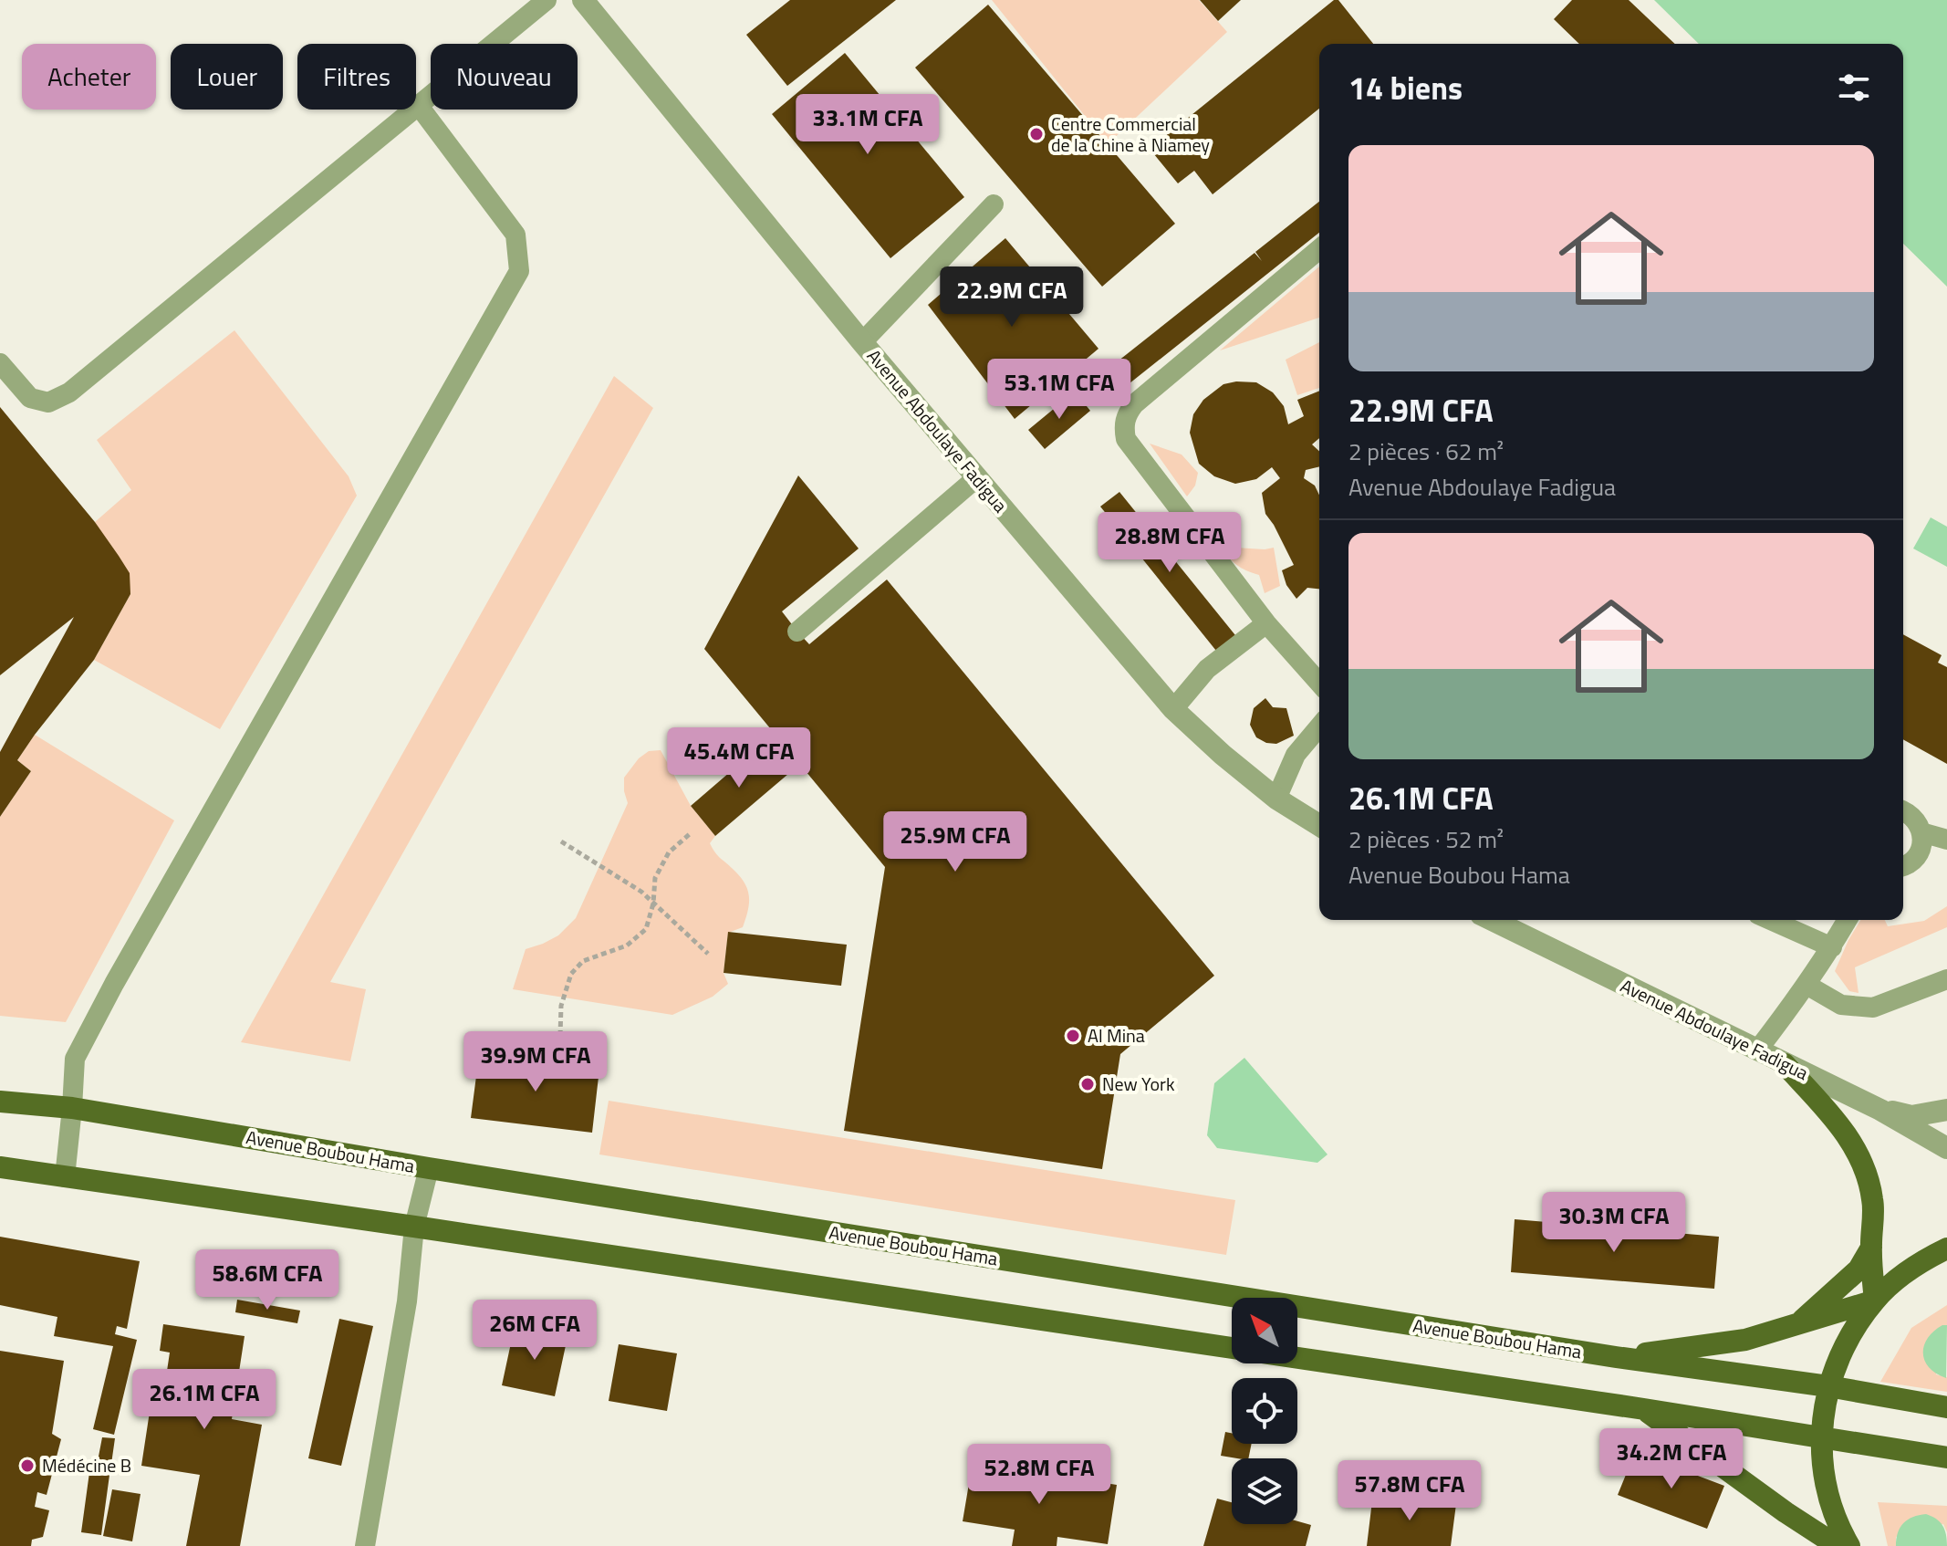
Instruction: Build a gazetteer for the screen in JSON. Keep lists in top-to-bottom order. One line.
{"streets":{"main road":["Avenue Boubou Hama"],"street":["Avenue Abdoulaye Fadigua"]},"places":["Centre Commercial de la Chine à Niamey","Al Mina","New York","Médécine B"],"north":"top left","page":{"chip":["Acheter","Louer","Filtres","Nouveau"],"heading":"14 biens","price":["33.1M CFA","22.9M CFA","53.1M CFA","28.8M CFA","45.4M CFA","25.9M CFA","39.9M CFA","30.3M CFA","58.6M CFA","26M CFA","26.1M CFA","34.2M CFA","52.8M CFA","57.8M CFA"],"list":[{"name":"22.9M CFA","note":"2 pièces · 62 m² · Avenue Abdoulaye Fadigua"},{"name":"26.1M CFA","note":"2 pièces · 52 m² · Avenue Boubou Hama"}]}}
